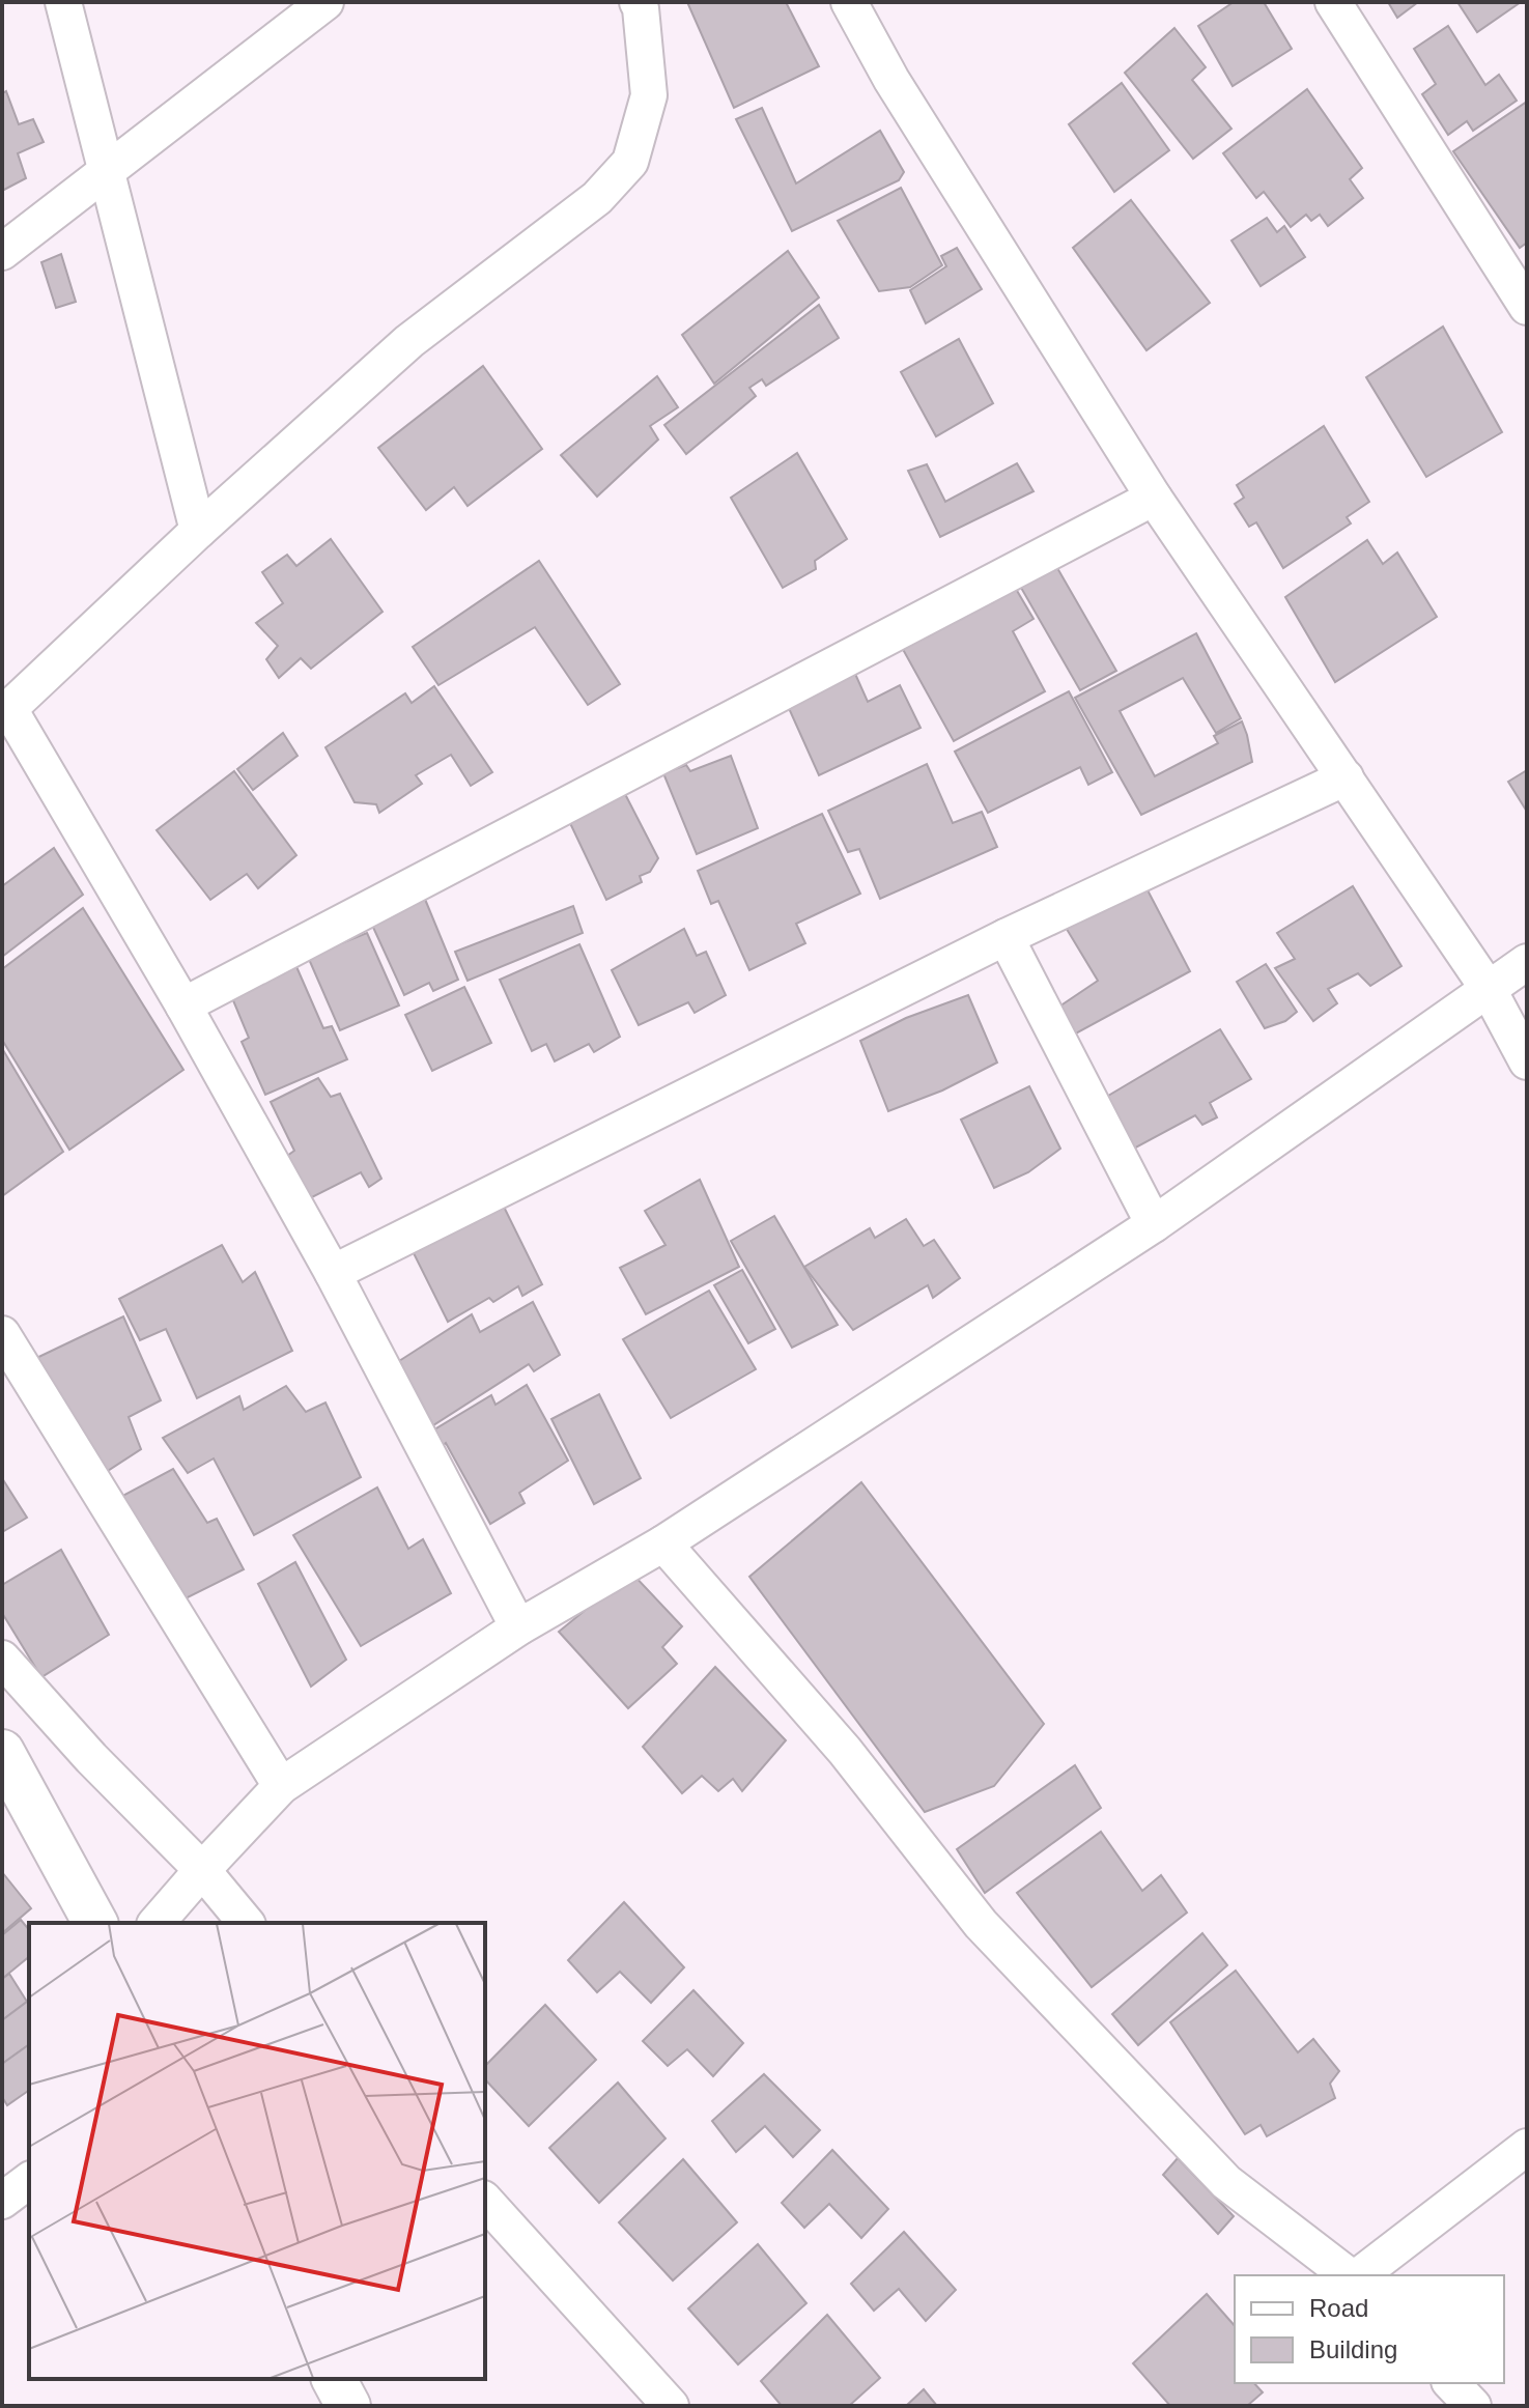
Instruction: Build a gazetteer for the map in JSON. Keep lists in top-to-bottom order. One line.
{"legend":["Road","Building"]}
